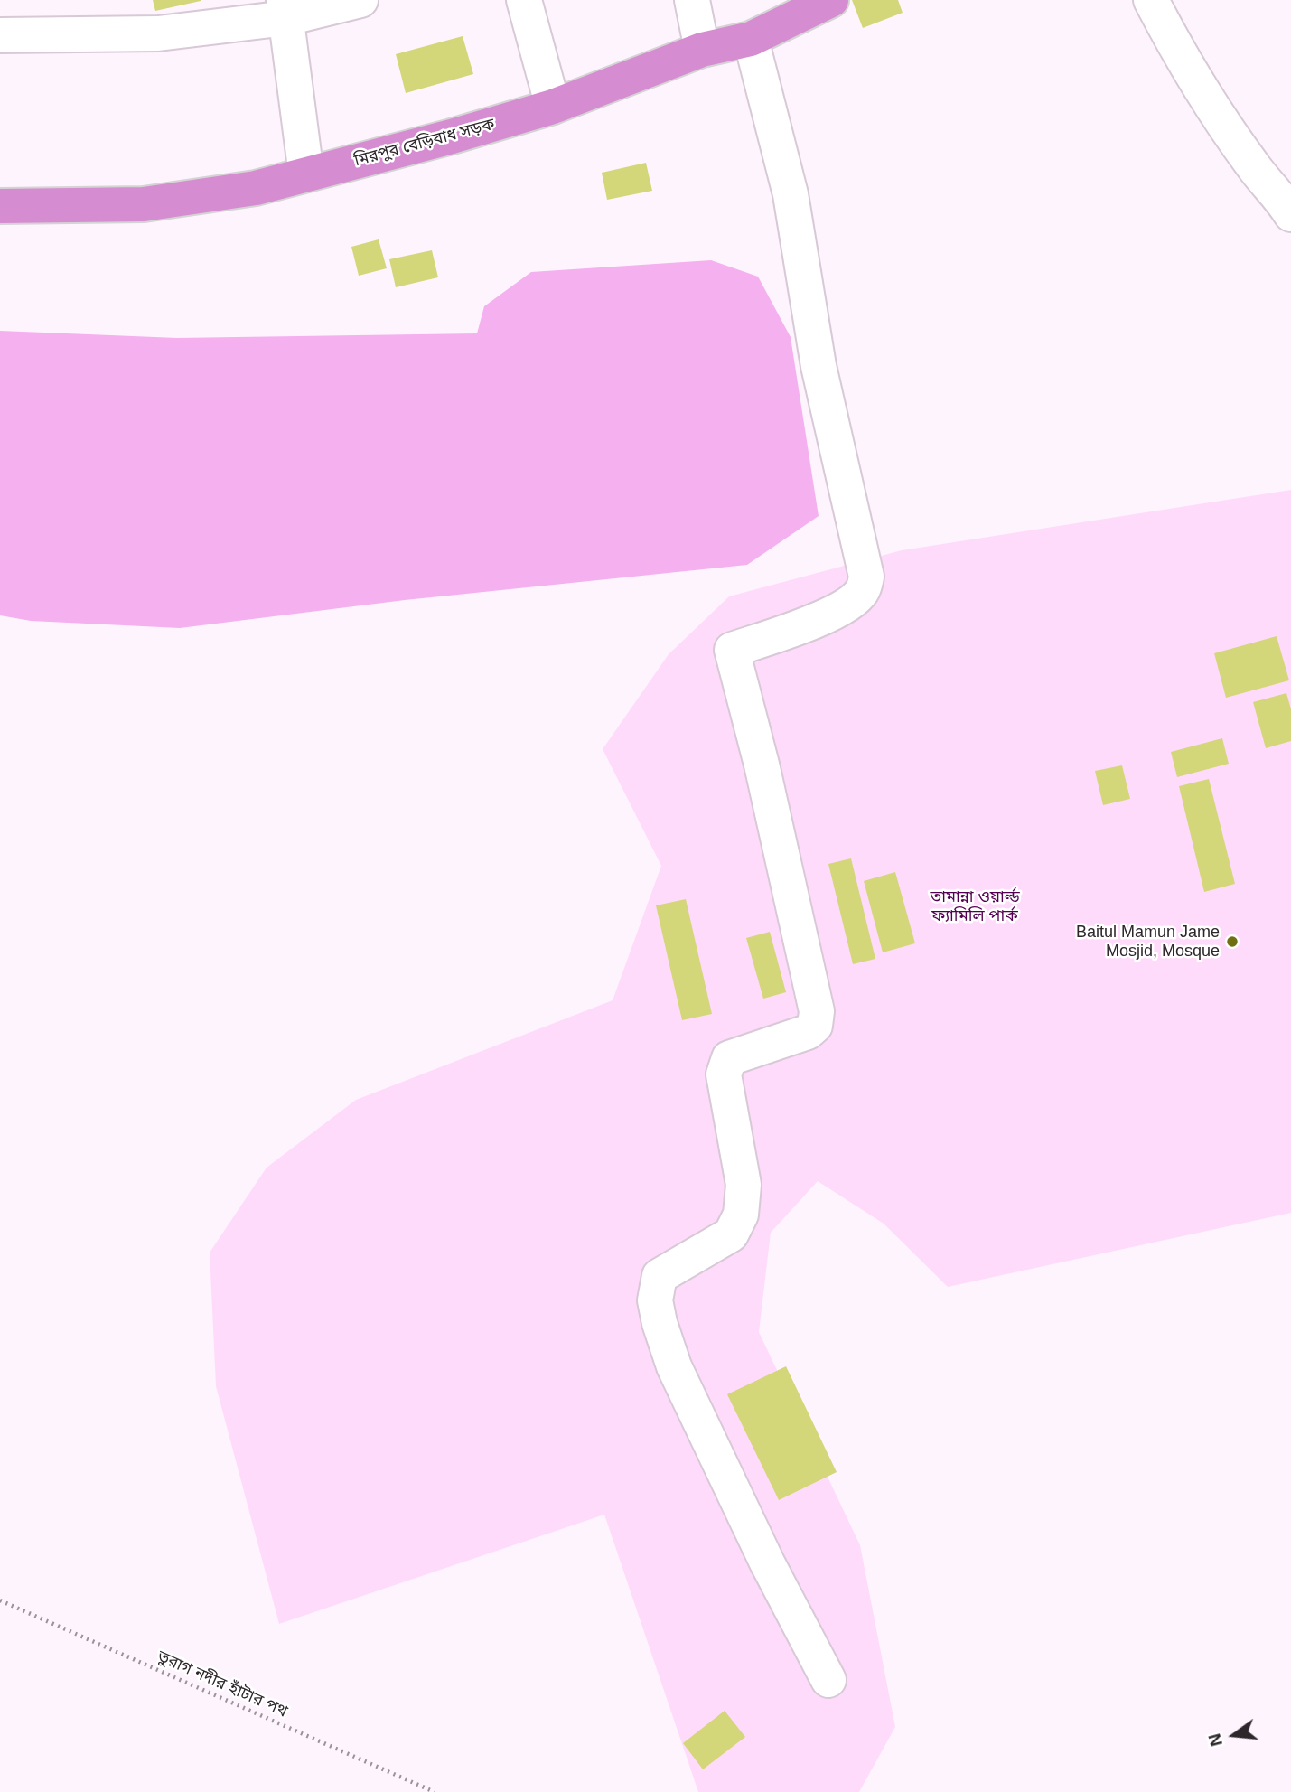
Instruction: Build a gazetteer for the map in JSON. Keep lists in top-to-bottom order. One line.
{"streets":{"highway":["মিরপুর বেড়িবাধ সড়ক"],"path":["তুরাগ নদীর হাঁটার পথ"]},"parks":["তামান্না ওয়ার্ল্ড ফ্যামিলি পার্ক"],"places":["Baitul Mamun Jame Mosjid, Mosque"],"north":"left"}
